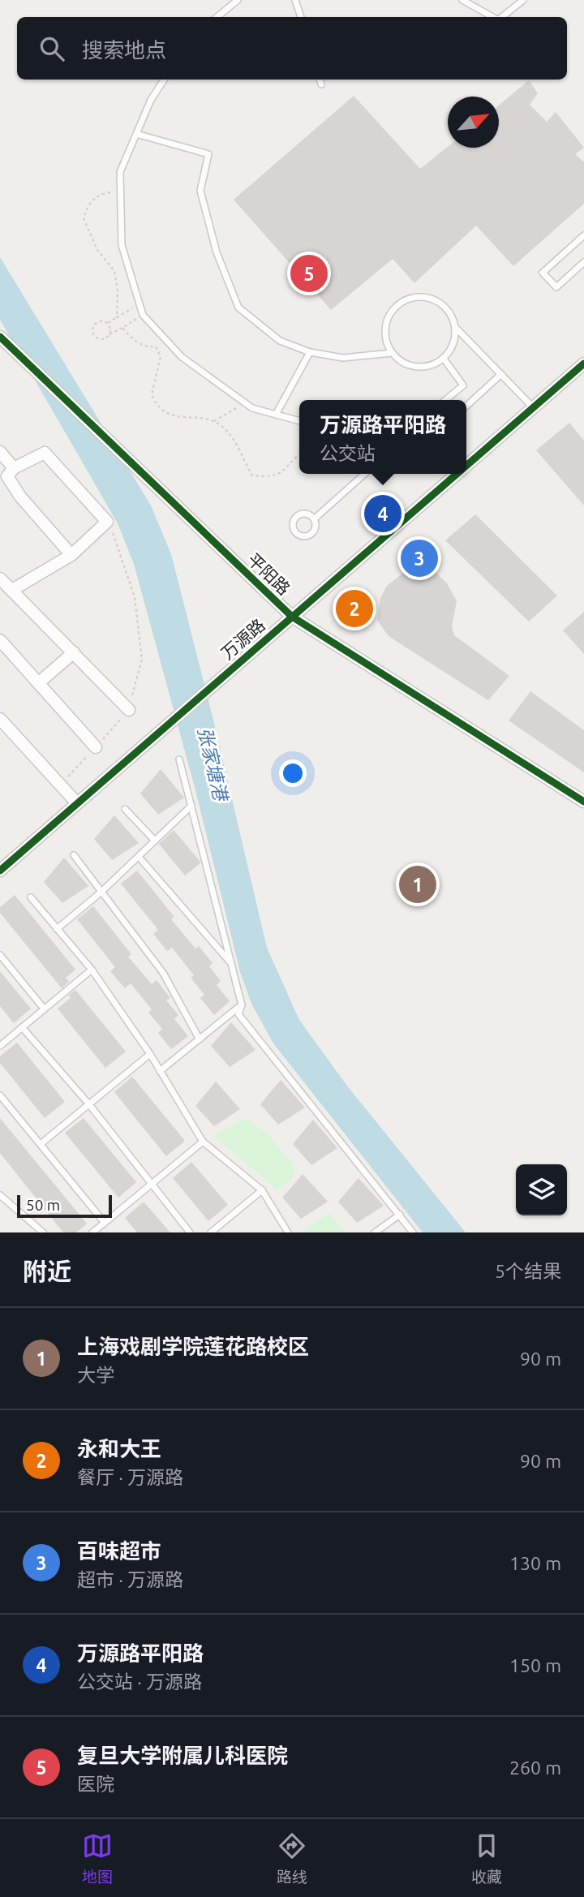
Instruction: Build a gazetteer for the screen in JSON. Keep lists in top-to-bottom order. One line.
{"streets":{"street":["平阳路","万源路"]},"crossings":[["平阳路","万源路"]],"water":["张家塘港"],"scale_bar":"50 m","north":"top right","page":{"search":"搜索地点","pins":["5","4","3","2","1"],"popup":["万源路平阳路","公交站"],"scale":"50 m","heading":["附近","5个结果"],"list":[{"mark":"1","name":"上海戏剧学院莲花路校区","note":"大学","value":"90 m"},{"mark":"2","name":"永和大王","note":"餐厅 · 万源路","value":"90 m"},{"mark":"3","name":"百味超市","note":"超市 · 万源路","value":"130 m"},{"mark":"4","name":"万源路平阳路","note":"公交站 · 万源路","value":"150 m"},{"mark":"5","name":"复旦大学附属儿科医院","note":"医院","value":"260 m"}],"nav":["地图","路线","收藏"]}}
